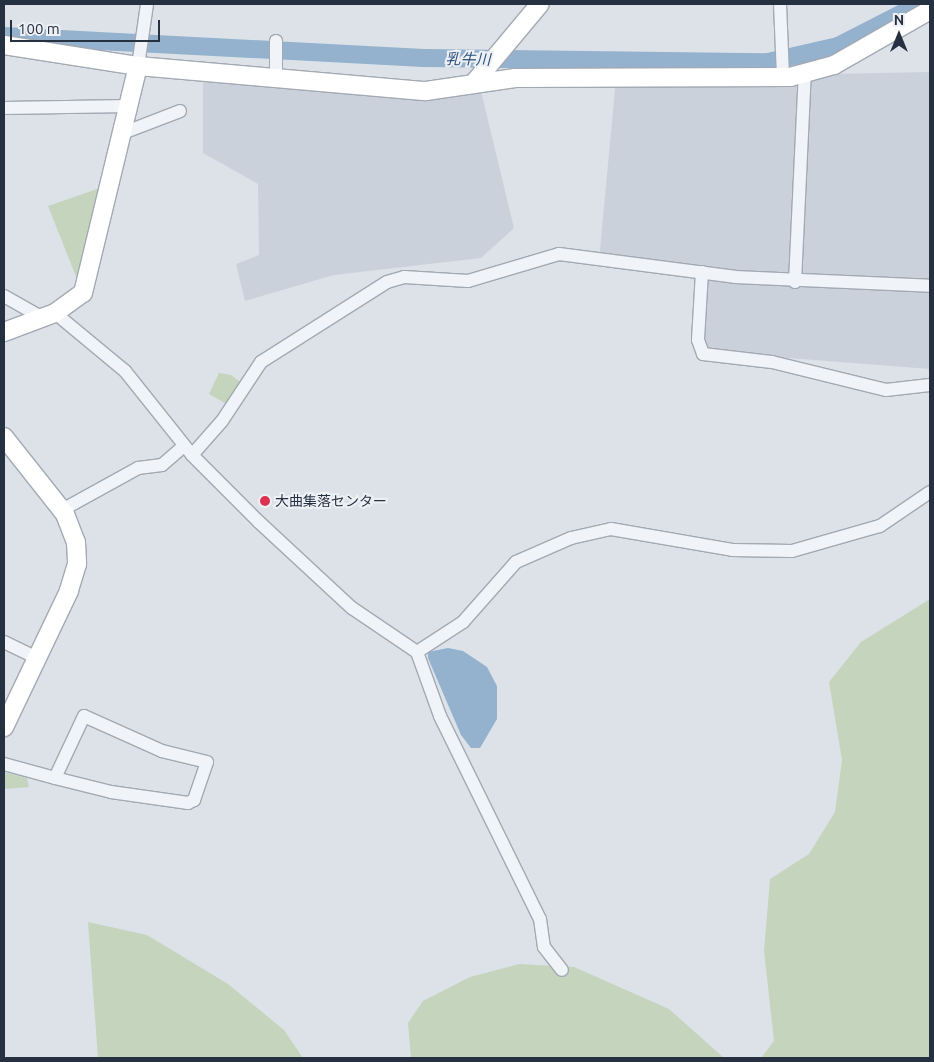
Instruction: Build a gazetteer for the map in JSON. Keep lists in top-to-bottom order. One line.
{"water":["乳牛川"],"places":["大曲集落センター"],"scale_bar":"100 m","north":"top"}
